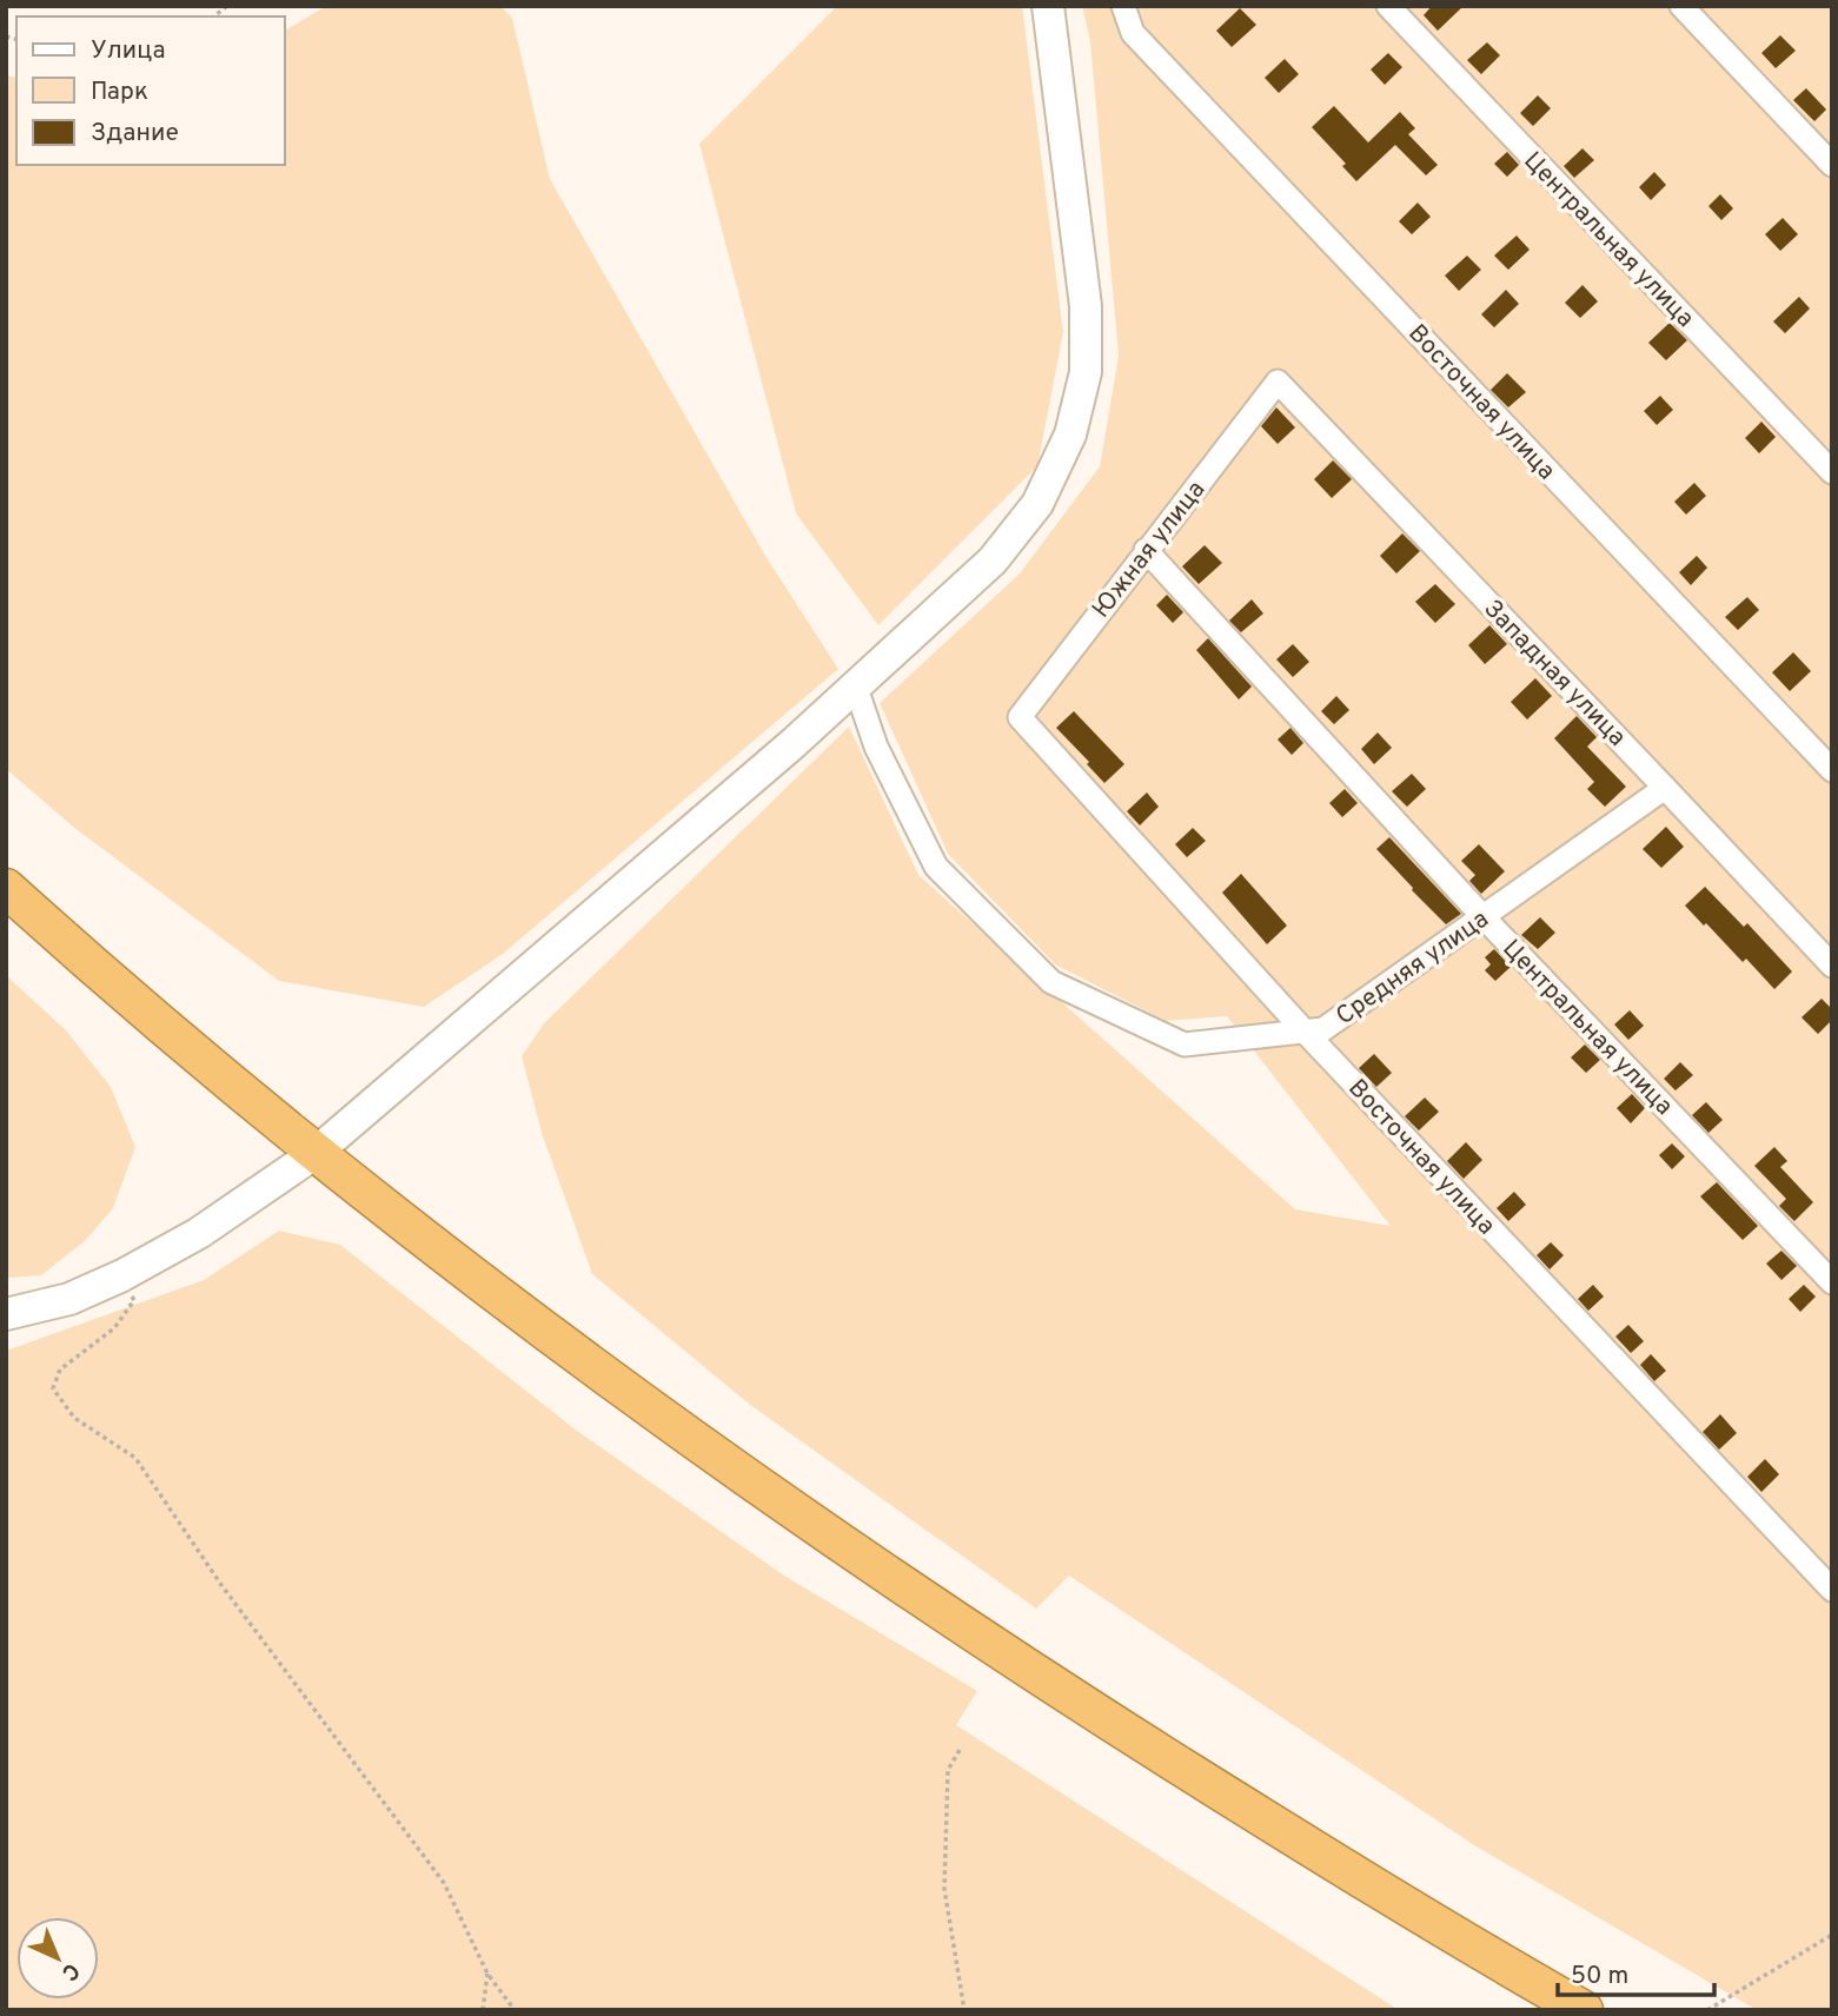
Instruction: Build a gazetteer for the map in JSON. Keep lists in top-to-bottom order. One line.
{"streets":{"street":["Центральная улица","Восточная улица","Южная улица","Западная улица","Средняя улица"]},"crossings":[["Центральная улица","Южная улица"],["Центральная улица","Средняя улица"],["Восточная улица","Южная улица"],["Восточная улица","Средняя улица"],["Южная улица","Западная улица"],["Западная улица","Средняя улица"]],"legend":["Улица","Парк","Здание"],"scale_bar":"50 m","north":"bottom right"}
